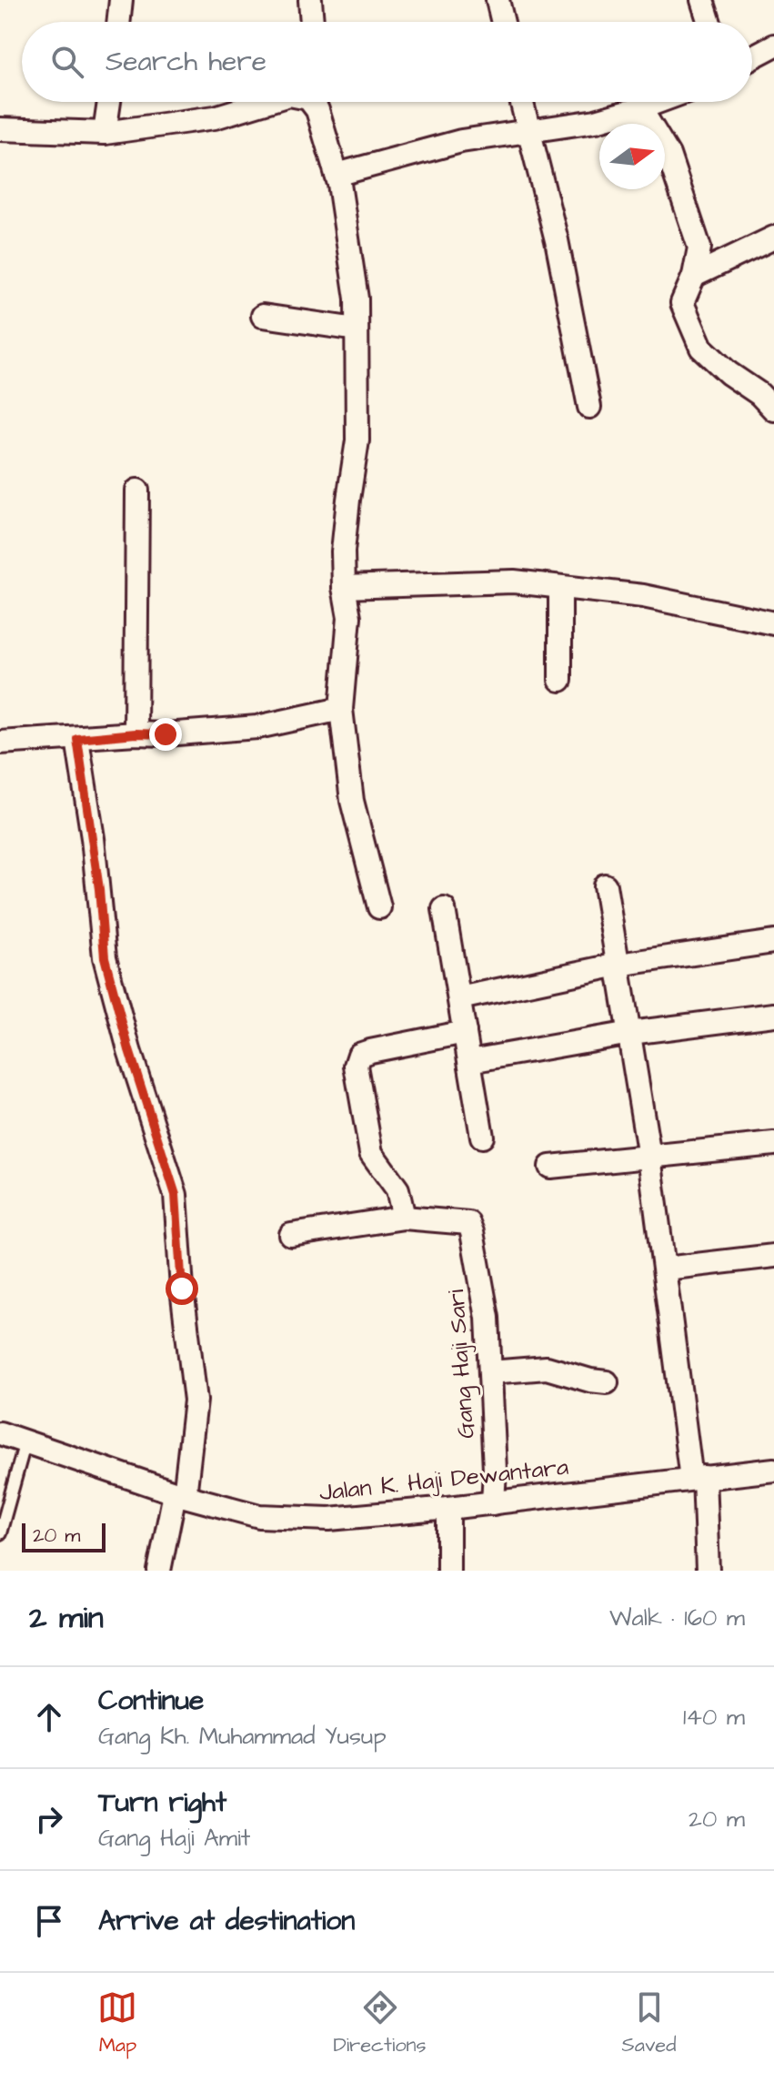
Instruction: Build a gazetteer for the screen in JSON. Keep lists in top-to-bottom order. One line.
{"streets":{"street":["Gang Haji Sari","Jalan K. Haji Dewantara"]},"crossings":[["Gang Haji Sari","Jalan K. Haji Dewantara"]],"scale_bar":"20 m","north":"right","page":{"search":"Search here","scale":"20 m","heading":["2 min","Walk · 160 m"],"list":[["Continue","Gang Kh. Muhammad Yusup","140 m"],["Turn right","Gang Haji Amit","20 m"],"Arrive at destination"],"nav":["Map","Directions","Saved"]}}
